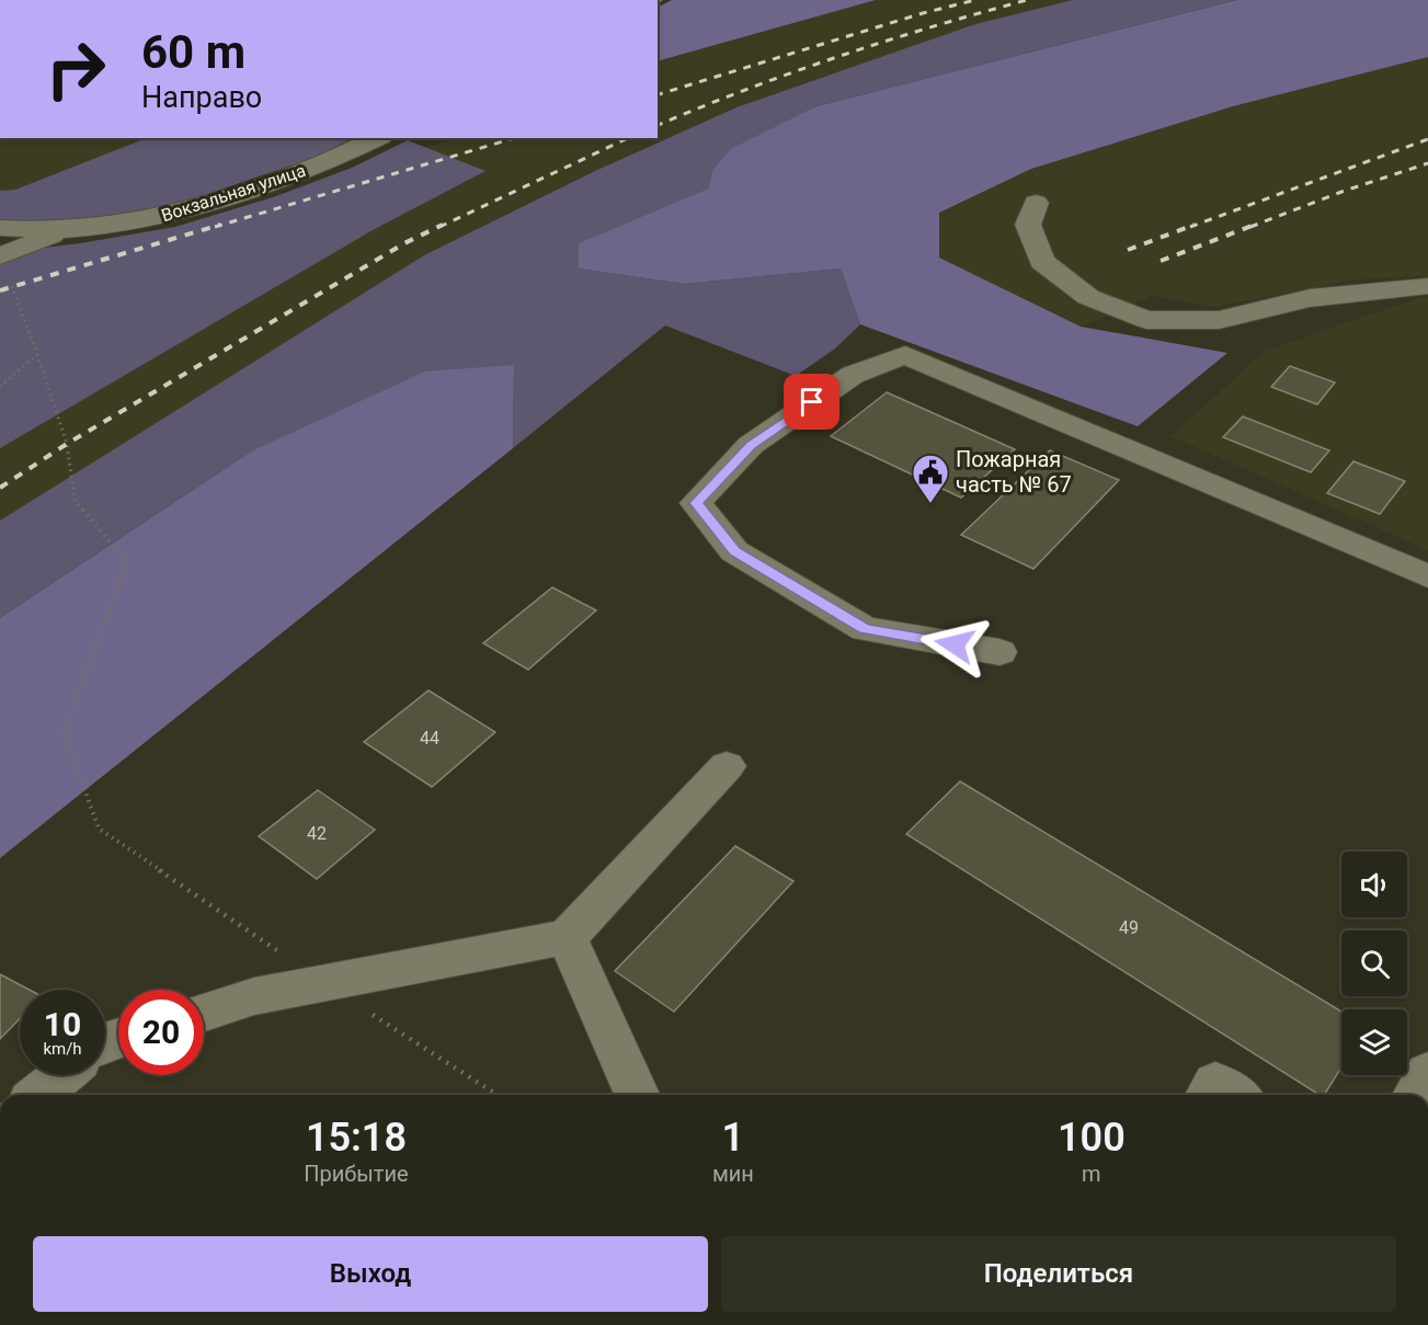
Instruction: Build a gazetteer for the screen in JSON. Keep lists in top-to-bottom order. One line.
{"streets":{"street":["Вокзальная улица"]},"places":{"public building":["Пожарная часть № 67"]},"house_numbers":["44","42","49"],"page":{"turn":["60 m","Направо"],"speed":"10 km/h","limit":"20","eta":["15:18","Прибытие","1","мин","100","m"],"buttons":["Выход","Поделиться"]}}
